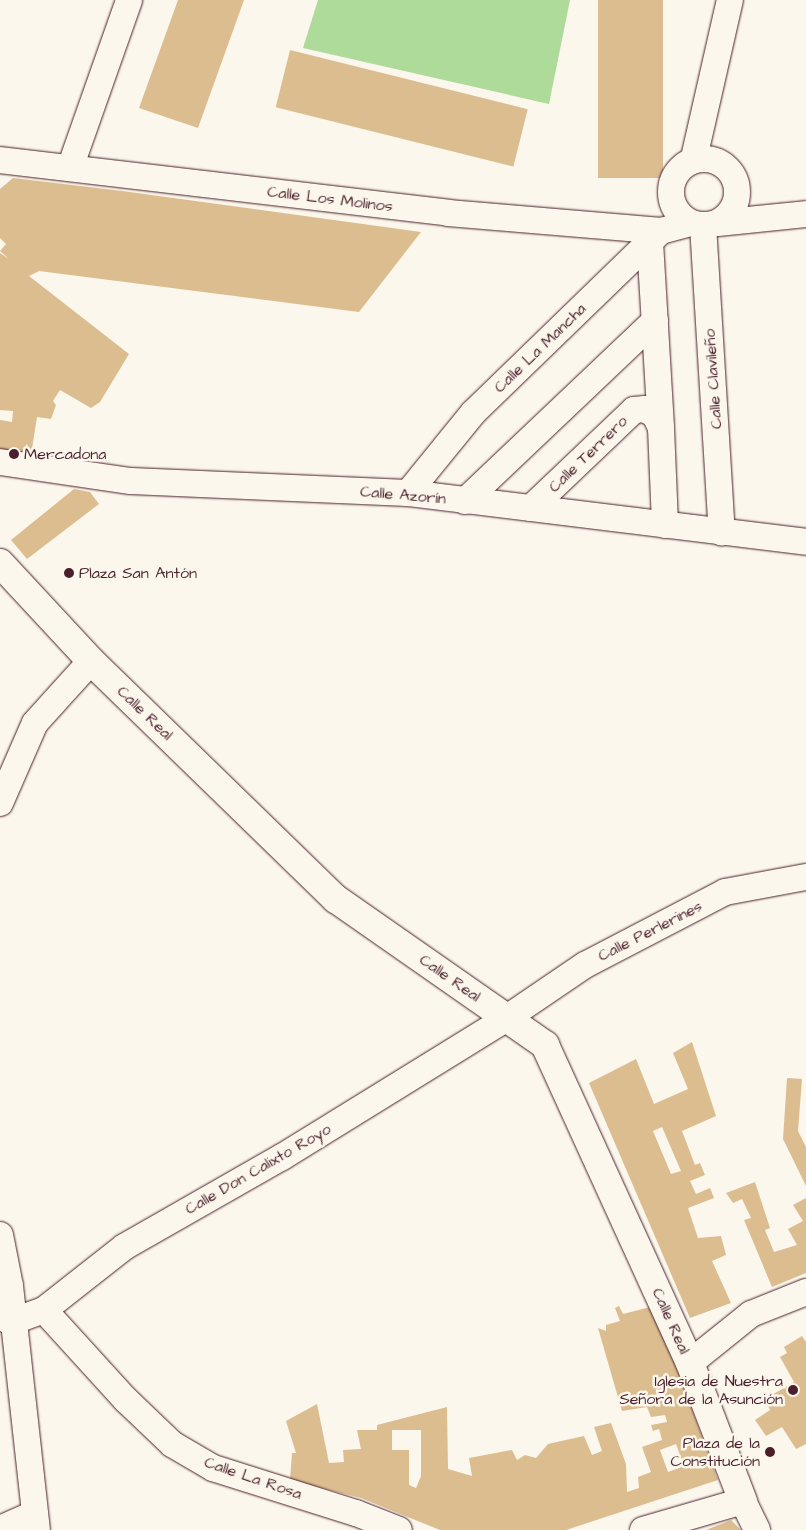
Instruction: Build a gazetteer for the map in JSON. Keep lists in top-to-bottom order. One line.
{"streets":{"street":["Calle Los Molinos","Calle La Mancha","Calle Clavileño","Calle Terrero","Calle Azorín","Calle Real","Calle Perlerines","Calle Don Calixto Royo","Calle La Rosa"]},"crossings":[["Calle Los Molinos","Calle La Mancha"],["Calle La Mancha","Calle Clavileño"],["Calle La Mancha","Calle Azorín"],["Calle Clavileño","Calle Azorín"],["Calle Terrero","Calle Azorín"],["Calle Real","Calle Perlerines"],["Calle Real","Calle Don Calixto Royo"],["Calle Perlerines","Calle Don Calixto Royo"],["Calle Don Calixto Royo","Calle La Rosa"]],"places":["Mercadona","Plaza San Antón","Iglesia de Nuestra Señora de la Asunción","Plaza de la Constitución"]}
